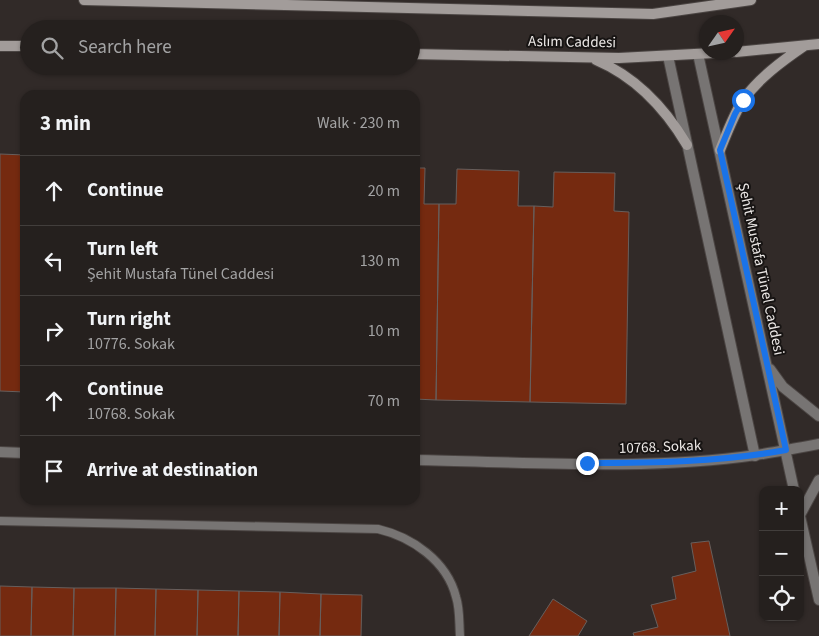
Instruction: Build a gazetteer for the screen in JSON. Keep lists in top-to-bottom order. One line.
{"streets":{"main road":["Aslım Caddesi"],"street":["Şehit Mustafa Tünel Caddesi","10768. Sokak"]},"crossings":[["Aslım Caddesi","Şehit Mustafa Tünel Caddesi"],["Şehit Mustafa Tünel Caddesi","10768. Sokak"]],"north":"top right","page":{"search":"Search here","heading":["3 min","Walk · 230 m"],"list":[["Continue","20 m"],["Turn left","Şehit Mustafa Tünel Caddesi","130 m"],["Turn right","10776. Sokak","10 m"],["Continue","10768. Sokak","70 m"],"Arrive at destination"],"map_buttons":["+","−"]}}
